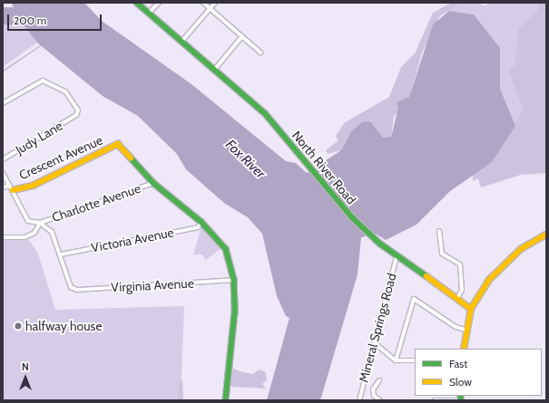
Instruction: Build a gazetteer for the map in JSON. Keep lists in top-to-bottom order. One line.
{"streets":{"street":["Judy Lane","Crescent Avenue","North River Road","Charlotte Avenue","Victoria Avenue","Virginia Avenue","Mineral Springs Road"]},"crossings":[["Crescent Avenue","Charlotte Avenue"],["North River Road","Mineral Springs Road"],["Victoria Avenue","Virginia Avenue"]],"water":["Fox River"],"places":["halfway house"],"legend":["Fast","Slow"],"scale_bar":"200 m","north":"top"}
